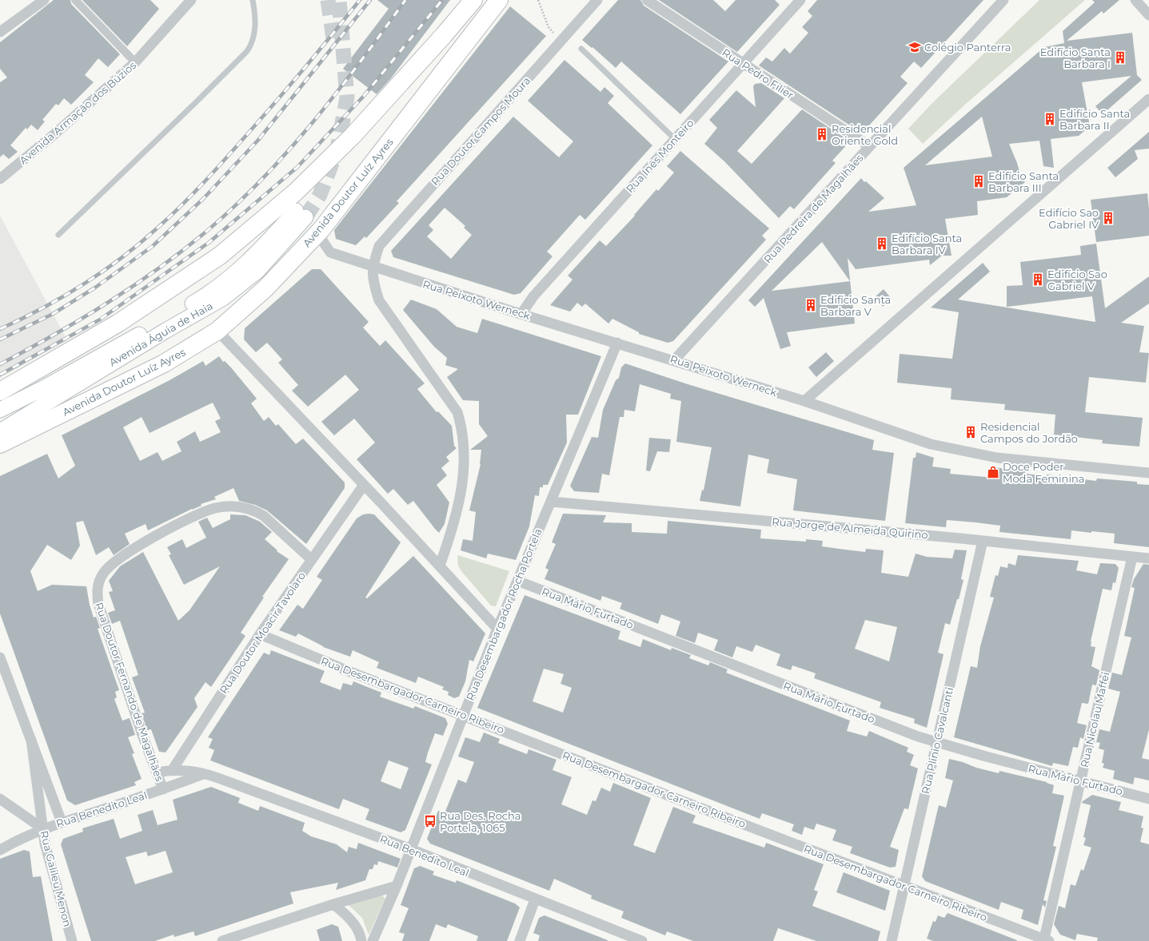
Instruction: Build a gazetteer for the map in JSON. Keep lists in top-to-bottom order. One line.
{"streets":{"highway":["Avenida Doutor Luíz Ayres"],"main road":["Avenida Águia de Haia"],"street":["Rua Pedro Filier","Avenida Armação dos Búzios","Rua Doutor Campos Moura","Rua Inês Monteiro","Rua Pedreira de Magalhães","Rua Peixoto Werneck","Rua Jorge de Almeida Quirino","Rua Mário Furtado","Rua Desembargador Rocha Portela","Rua Doutor Moacir Tavolaro","Rua Doutor Fernando de Magalhães","Rua Desembargador Carneiro Ribeiro","Rua Nicolau Maffei","Rua Plinio Cavalcanti","Rua Benedito Leal","Rua Galileu Menon"]},"crossings":[["Rua Pedro Filier","Rua Inês Monteiro"],["Rua Pedro Filier","Rua Pedreira de Magalhães"],["Rua Doutor Campos Moura","Rua Peixoto Werneck"],["Rua Inês Monteiro","Rua Peixoto Werneck"],["Avenida Doutor Luíz Ayres","Rua Peixoto Werneck"],["Rua Pedreira de Magalhães","Rua Peixoto Werneck"],["Rua Peixoto Werneck","Rua Desembargador Rocha Portela"],["Rua Jorge de Almeida Quirino","Rua Desembargador Rocha Portela"],["Rua Jorge de Almeida Quirino","Rua Nicolau Maffei"],["Rua Jorge de Almeida Quirino","Rua Plinio Cavalcanti"],["Rua Mário Furtado","Rua Desembargador Rocha Portela"],["Rua Mário Furtado","Rua Nicolau Maffei"],["Rua Mário Furtado","Rua Plinio Cavalcanti"],["Rua Desembargador Rocha Portela","Rua Desembargador Carneiro Ribeiro"],["Rua Desembargador Rocha Portela","Rua Benedito Leal"],["Rua Doutor Moacir Tavolaro","Rua Doutor Fernando de Magalhães"],["Rua Doutor Moacir Tavolaro","Rua Desembargador Carneiro Ribeiro"],["Rua Doutor Moacir Tavolaro","Rua Benedito Leal"],["Rua Doutor Fernando de Magalhães","Rua Benedito Leal"],["Rua Desembargador Carneiro Ribeiro","Rua Nicolau Maffei"],["Rua Desembargador Carneiro Ribeiro","Rua Plinio Cavalcanti"],["Rua Benedito Leal","Rua Galileu Menon"]],"places":{"school or university":["Colégio Panterra"],"building":["Edifício Santa Barbara I","Edifício Santa Barbara II","Residencial Oriente Gold","Edifício Santa Barbara III","Edifício Sao Gabriel IV","Edifício Santa Barbara IV","Edifício Sao Gabriel V","Edifício Santa Barbara V","Residencial Campos do Jordão"],"shop":["Doce Poder Moda Feminina"],"bus stop":["Rua Des. Rocha Portela, 1065"]}}
